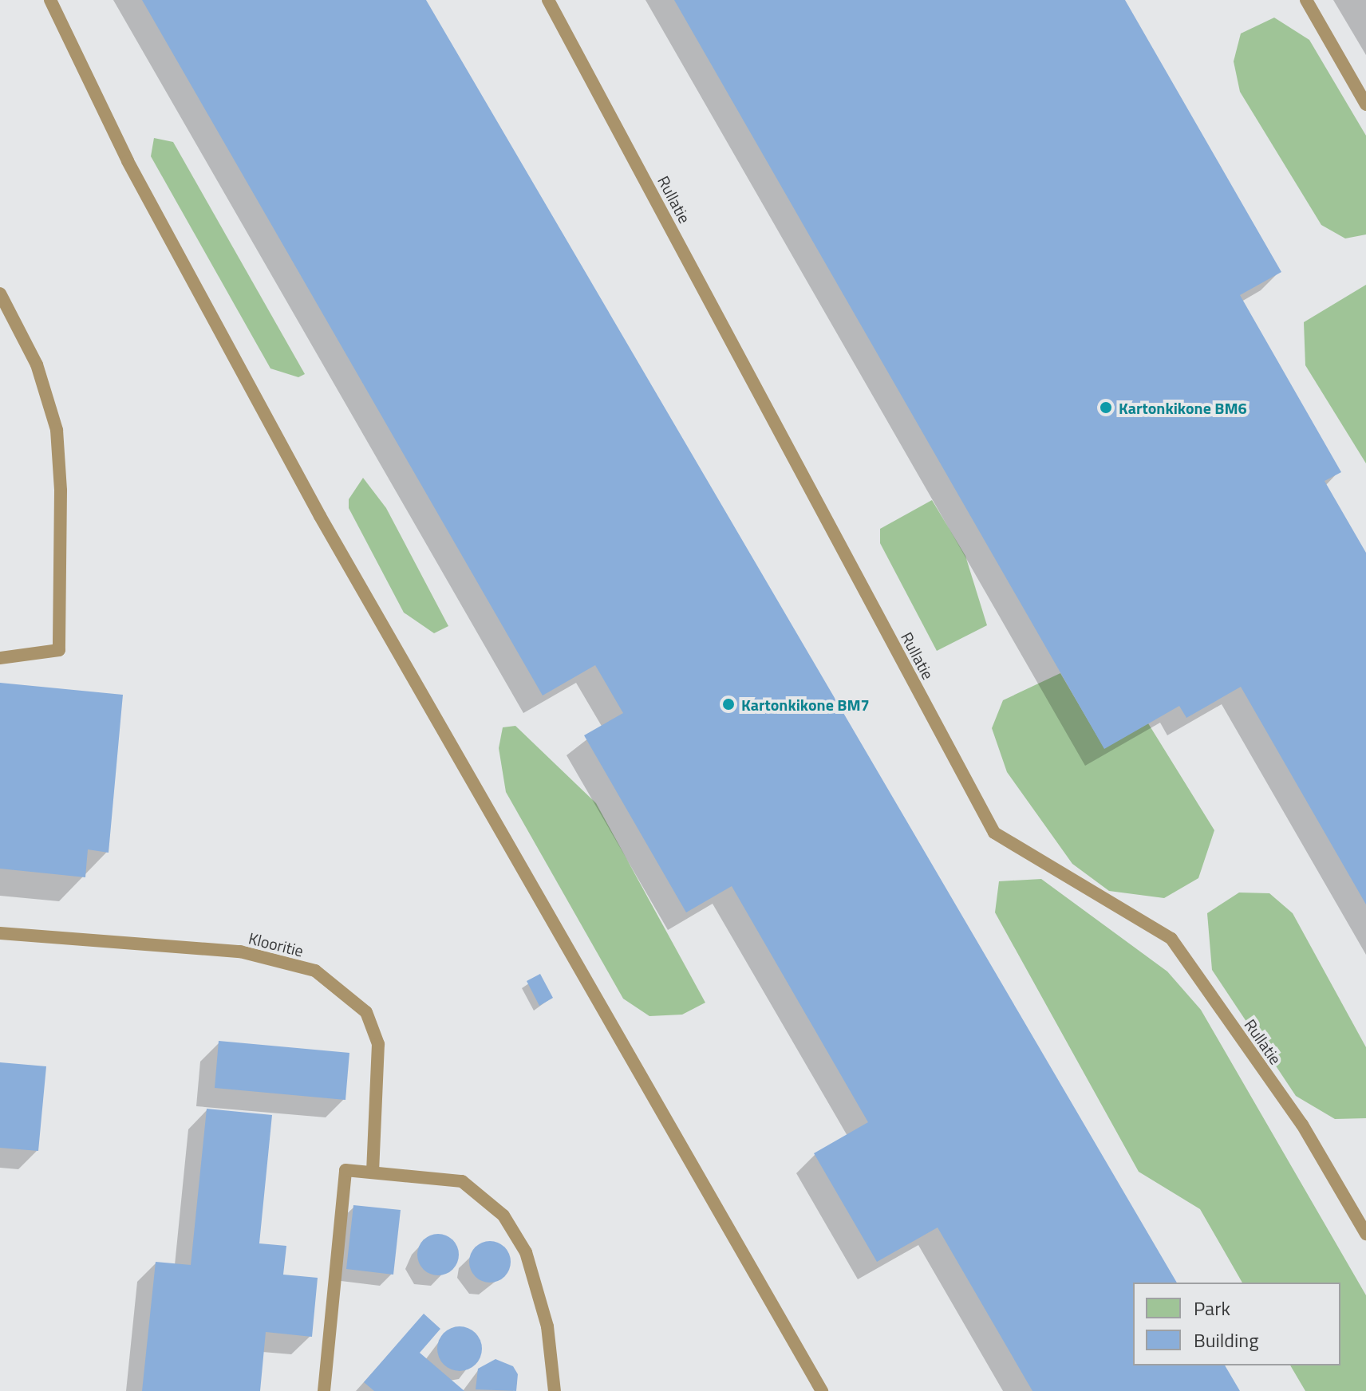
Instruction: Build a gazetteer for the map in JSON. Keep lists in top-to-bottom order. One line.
{"streets":{"lane":["Rullatie","Klooritie"]},"places":["Kartonkikone BM6","Kartonkikone BM7"],"legend":["Park","Building"]}
